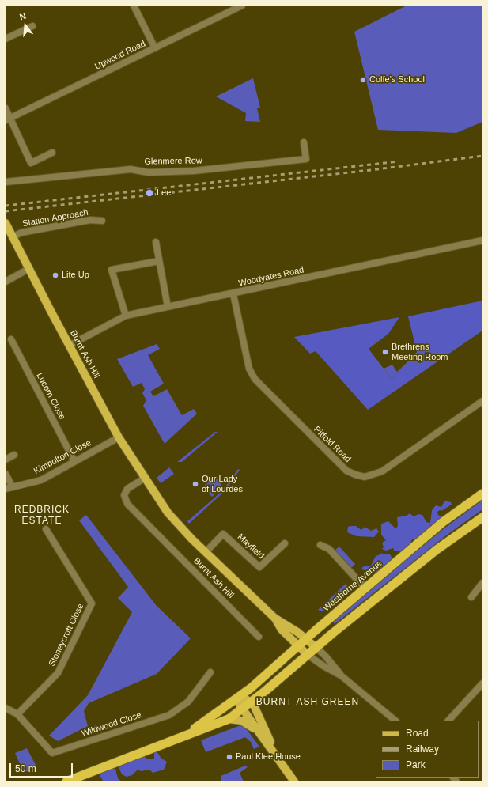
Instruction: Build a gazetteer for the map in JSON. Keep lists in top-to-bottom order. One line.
{"streets":{"highway":["Westhorne Avenue"],"main road":["Burnt Ash Hill"],"street":["Upwood Road","Glenmere Row","Station Approach","Woodyates Road","Lucorn Close","Pitfold Road","Kimbolton Close","Mayfield","Stoneycroft Close","Wildwood Close"]},"crossings":[["Station Approach","Burnt Ash Hill"],["Woodyates Road","Burnt Ash Hill"],["Woodyates Road","Pitfold Road"],["Burnt Ash Hill","Kimbolton Close"],["Burnt Ash Hill","Mayfield"],["Burnt Ash Hill","Westhorne Avenue"],["Lucorn Close","Kimbolton Close"],["Stoneycroft Close","Wildwood Close"]],"districts":["REDBRICK ESTATE","BURNT ASH GREEN"],"places":["Colfe's School","Lee","Lite Up","Brethrens Meeting Room","Our Lady of Lourdes","Paul Klee House"],"legend":["Road","Railway","Park"],"scale_bar":"50 m","north":"top"}
